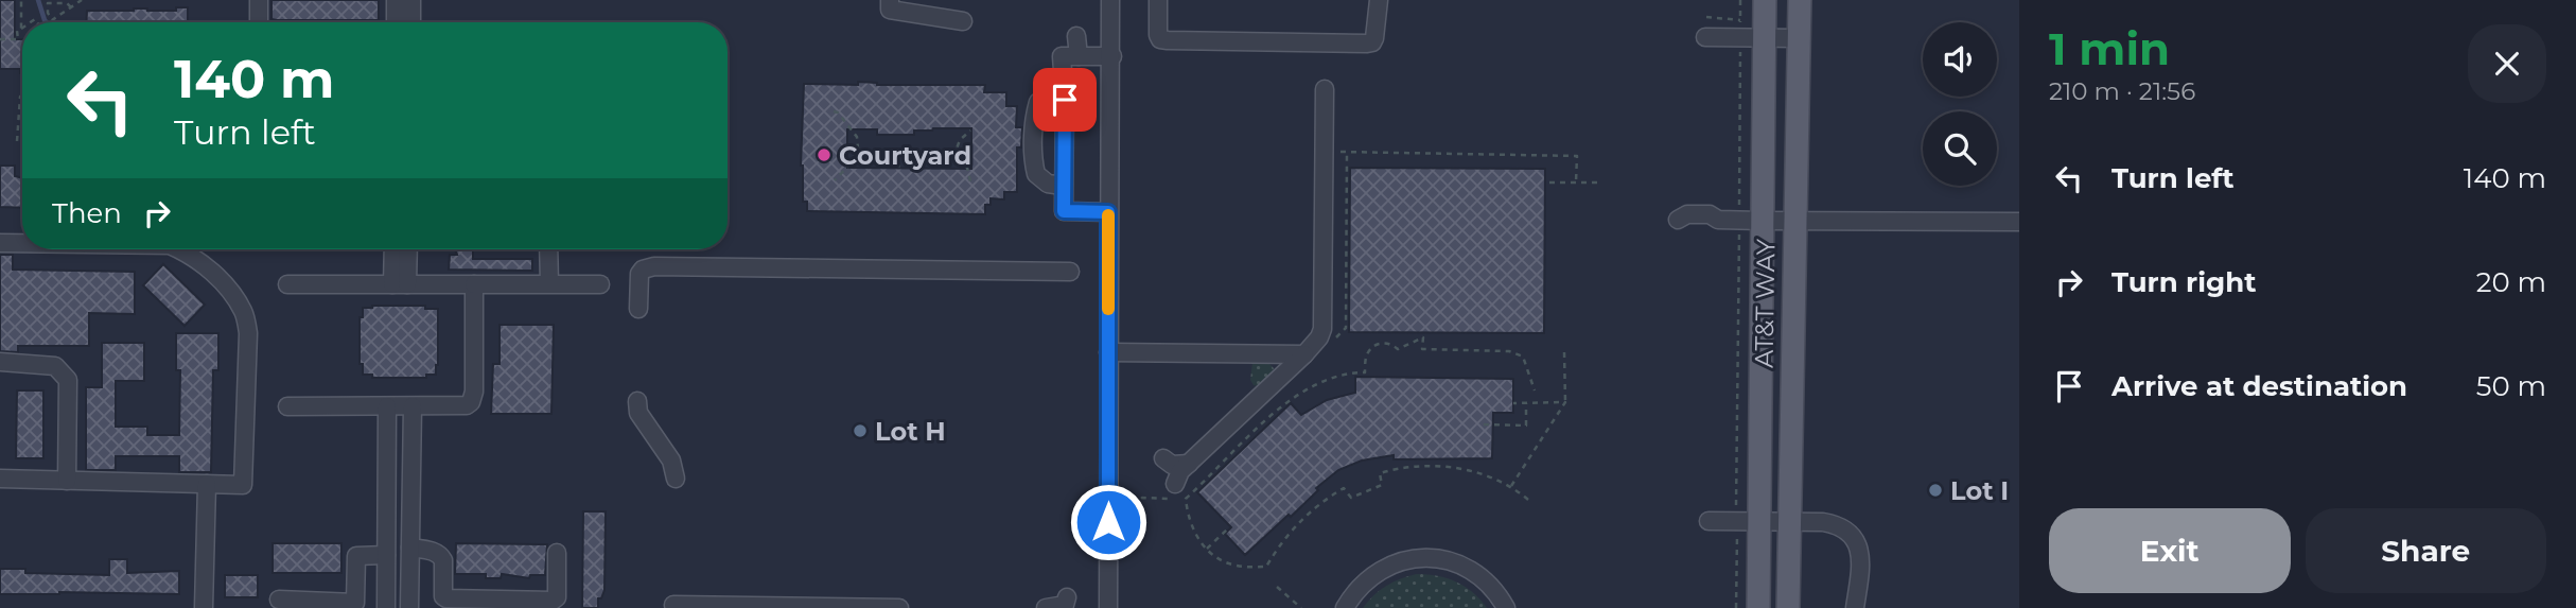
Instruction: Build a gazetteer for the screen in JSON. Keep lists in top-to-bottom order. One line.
{"streets":{"main road":["AT&T WAY"]},"places":["Courtyard","Lot H","Lot I"],"page":{"heading":["1 min","210 m · 21:56"],"turn":["140 m","Turn left"],"list":[{"name":"Turn left","value":"140 m"},{"name":"Turn right","value":"20 m"},{"name":"Arrive at destination","value":"50 m"}],"then":"Then","buttons":["Exit","Share"]}}
